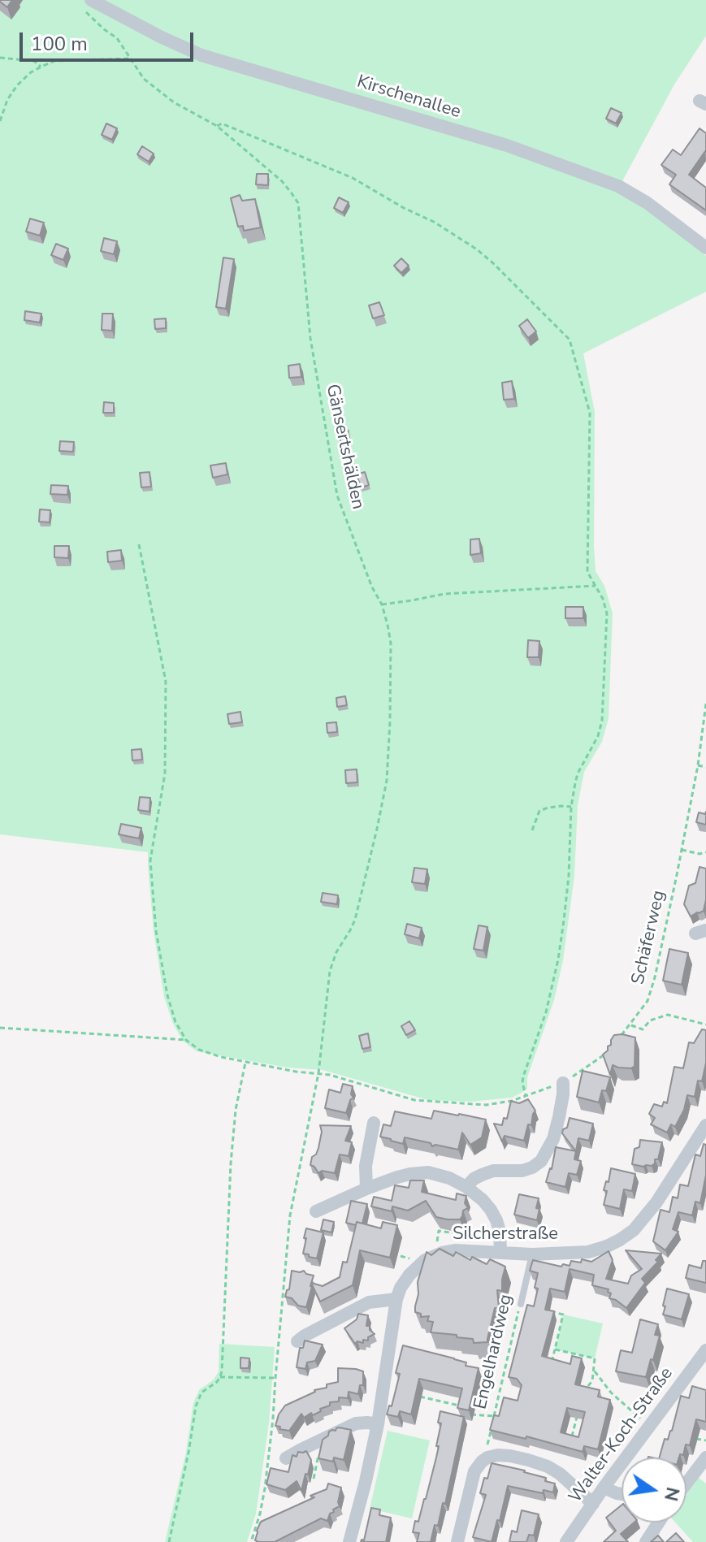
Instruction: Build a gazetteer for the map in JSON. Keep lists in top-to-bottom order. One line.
{"streets":{"street":["Kirschenallee","Silcherstraße","Walter-Koch-Straße"],"lane":["Engelhardweg"],"path":["Gänsertshälden","Schäferweg"]},"crossings":[["Kirschenallee","Gänsertshälden"],["Silcherstraße","Engelhardweg"]],"scale_bar":"100 m","north":"right"}
